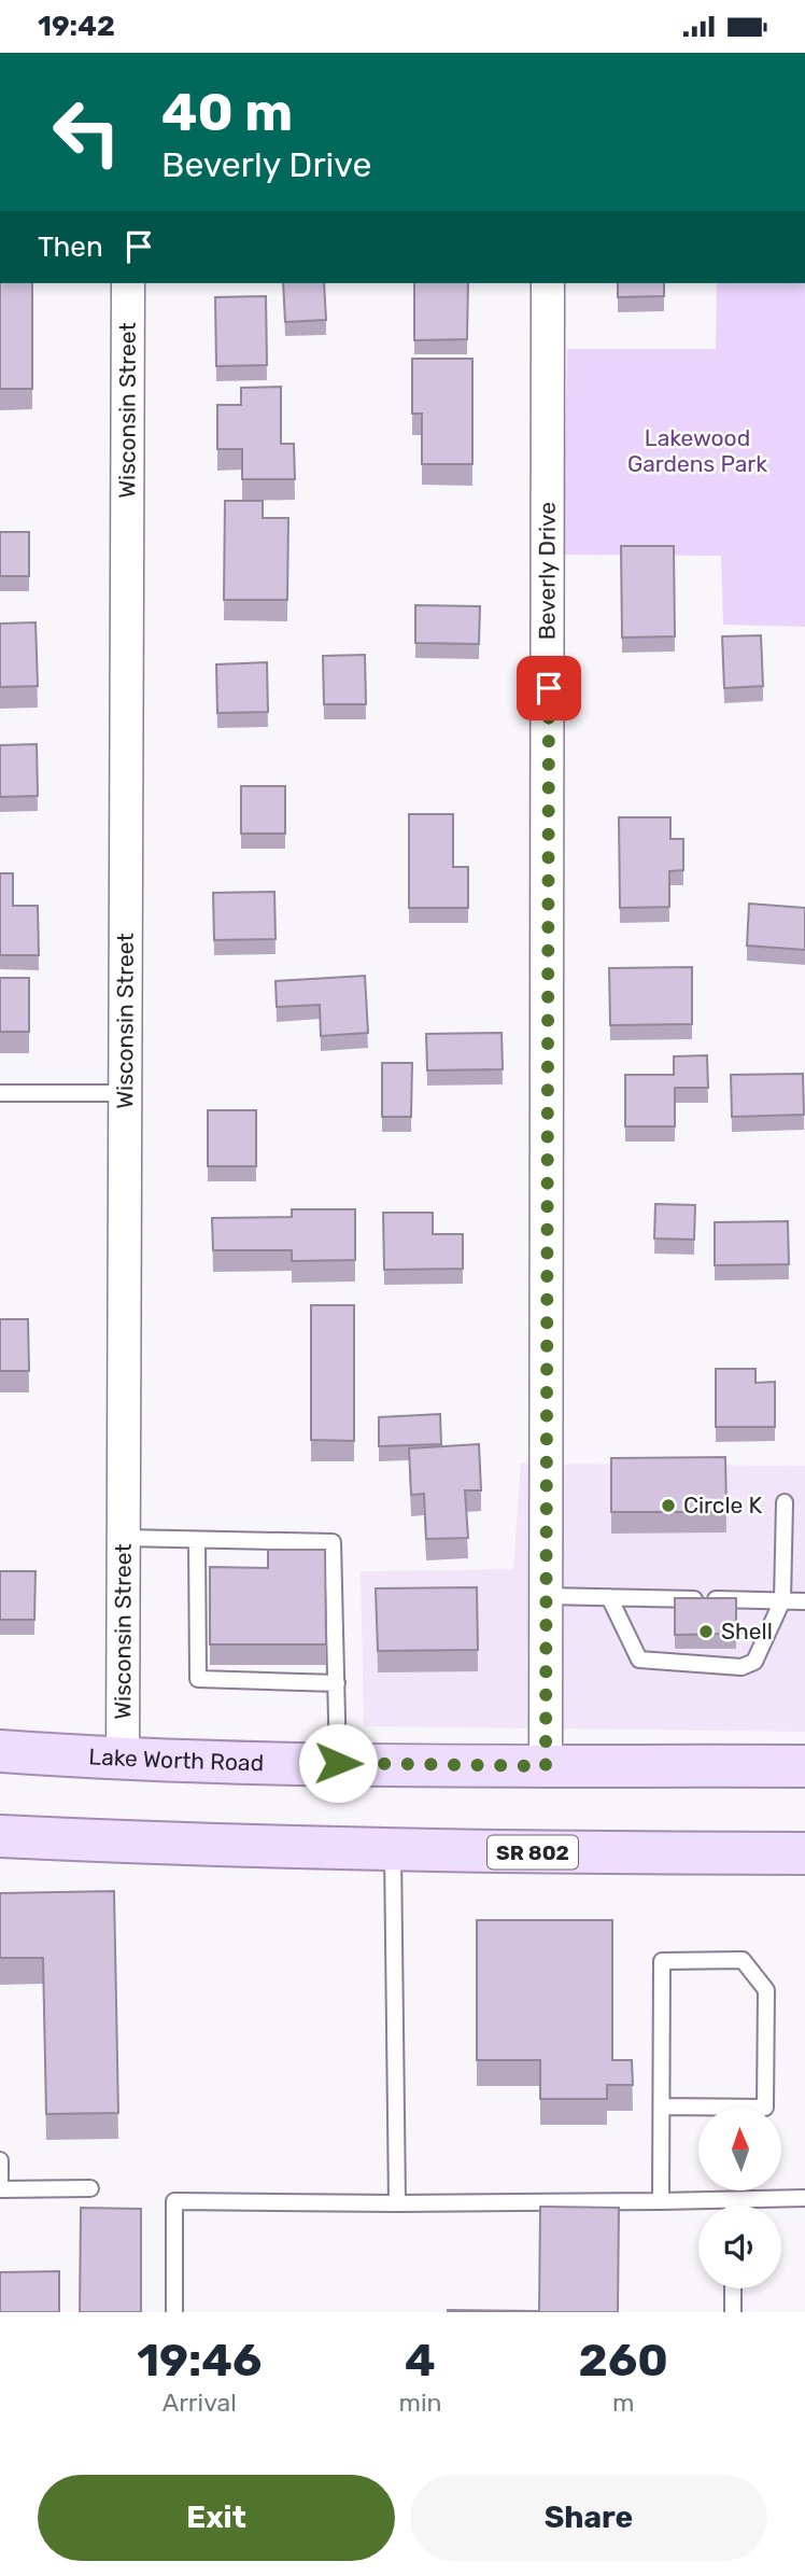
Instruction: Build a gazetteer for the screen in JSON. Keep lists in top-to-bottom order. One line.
{"streets":{"main road":["Lake Worth Road","SR 802"],"street":["Wisconsin Street","Beverly Drive"]},"crossings":[["Wisconsin Street","Lake Worth Road"],["Beverly Drive","Lake Worth Road"]],"parks":["Lakewood Gardens Park"],"places":["Circle K","Shell"],"north":"top","page":{"status":"19:42","turn":["40 m","Beverly Drive"],"then":"Then","eta":["19:46","Arrival","4","min","260","m"],"buttons":["Exit","Share"]}}
